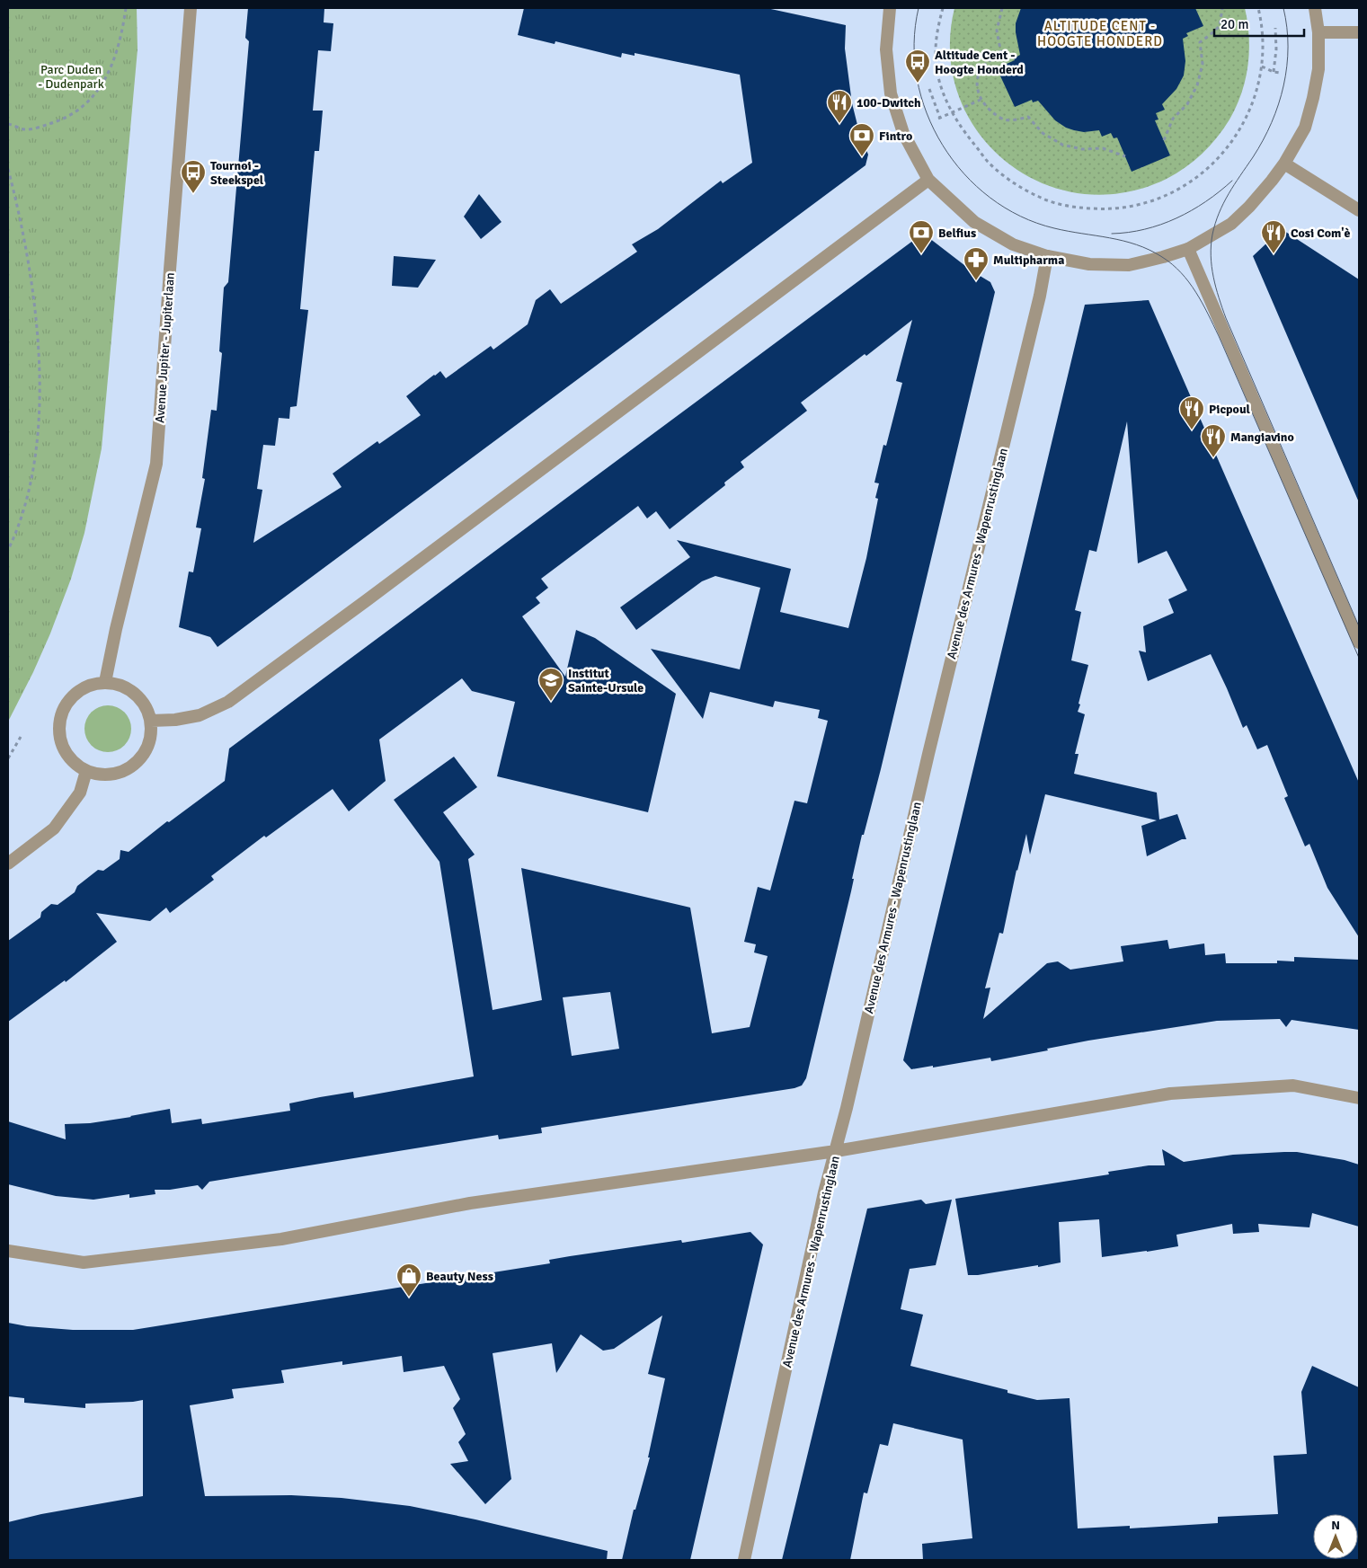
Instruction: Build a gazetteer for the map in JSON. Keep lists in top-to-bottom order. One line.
{"streets":{"street":["Avenue Jupiter - Jupiterlaan","Avenue des Armures - Wapenrustinglaan"]},"districts":["ALTITUDE CENT - HOOGTE HONDERD"],"parks":["Parc Duden - Dudenpark"],"places":{"bus stop":["Altitude Cent - Hoogte Honderd","Tournoi - Steekspel"],"restaurant":["100-Dwitch","Cosi Com'è","Picpoul","Mangiavino"],"bank":["Fintro","Belfius"],"pharmacy":["Multipharma"],"school or university":["Institut Sainte-Ursule"],"shop":["Beauty Ness"]},"scale_bar":"20 m","north":"top"}
